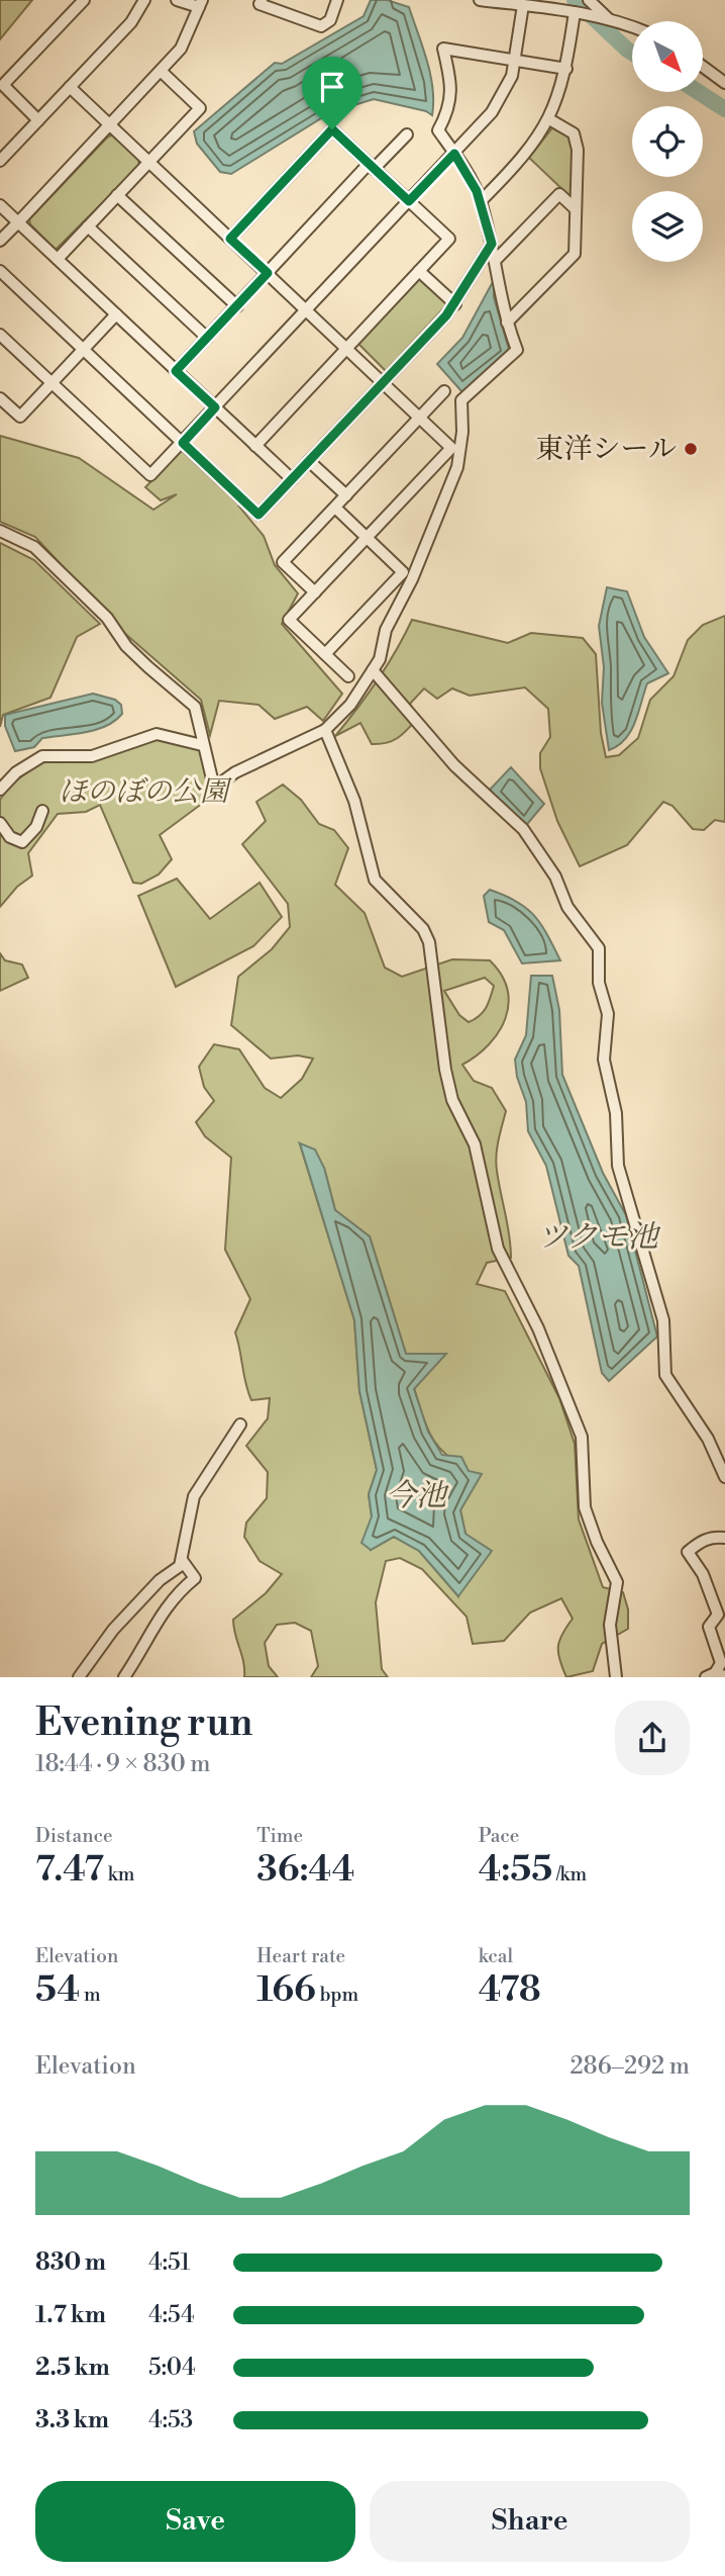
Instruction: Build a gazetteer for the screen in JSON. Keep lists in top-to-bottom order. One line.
{"water":["ツクモ池","今池"],"parks":["ほのぼの公園"],"places":["東洋シール"],"north":"bottom right","page":{"heading":["Evening run","18:44 · 9 × 830 m"],"stats":[["Distance","7.47 km"],["Time","36:44"],["Pace","4:55 /km"],["Elevation","54 m"],["Heart rate","166 bpm"],["kcal","478"]],"chart":["Elevation","286–292 m"],"list":[{"name":"830 m","note":"4:51"},{"name":"1.7 km","note":"4:54"},{"name":"2.5 km","note":"5:04"},{"name":"3.3 km","note":"4:53"}],"buttons":["Save","Share"]}}
